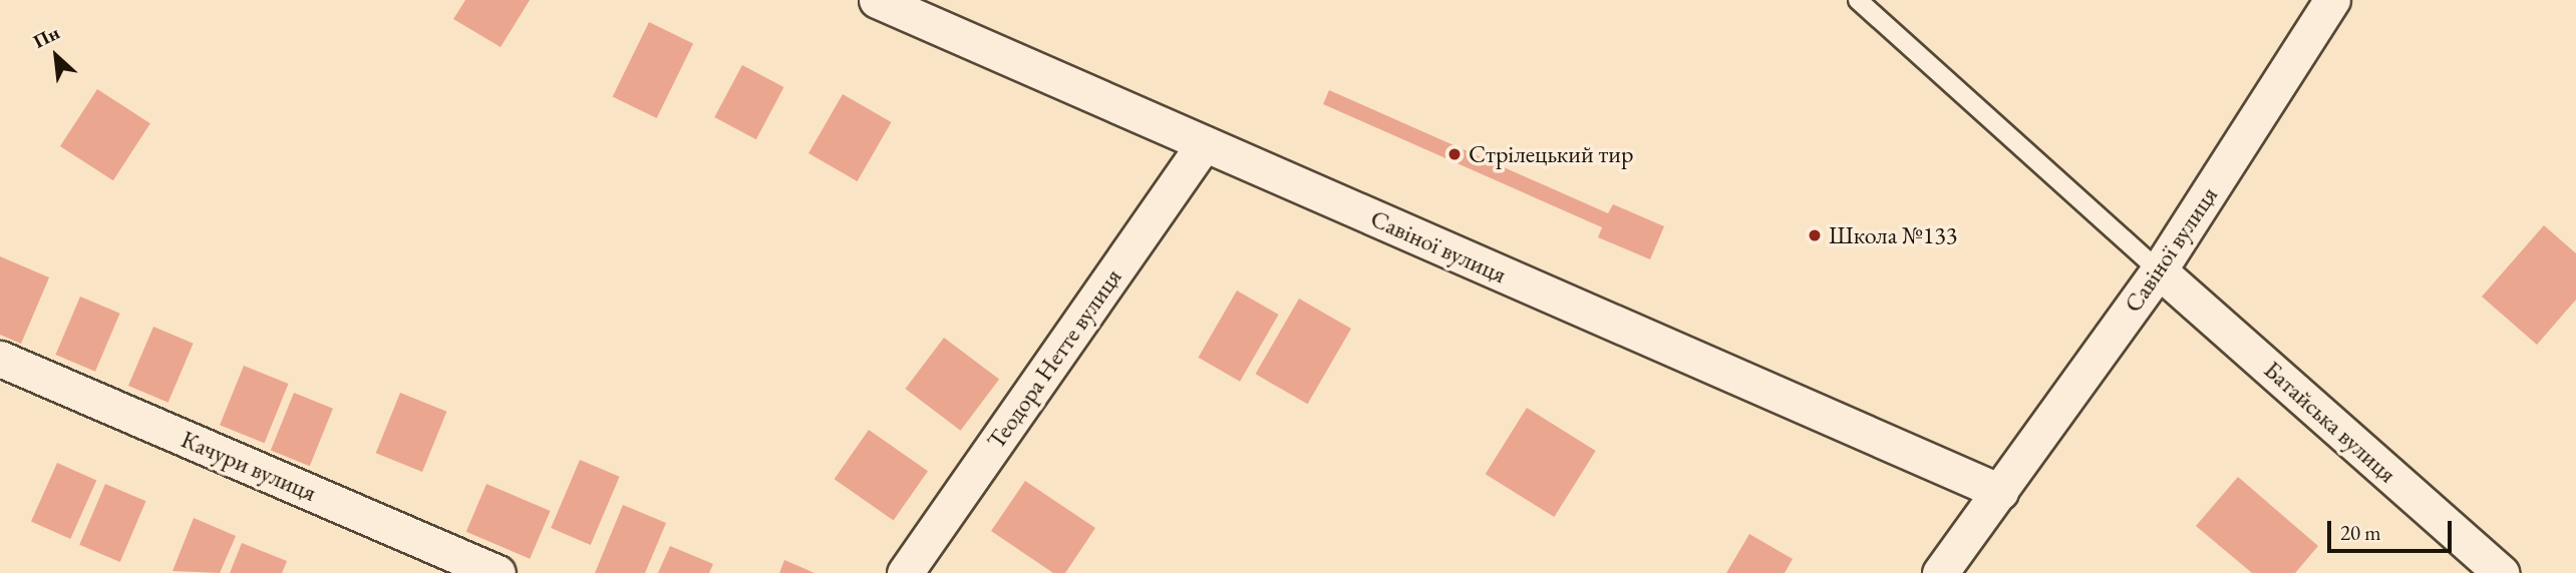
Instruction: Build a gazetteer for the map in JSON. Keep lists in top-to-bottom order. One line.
{"streets":{"street":["Савіної вулиця","Теодора Нетте вулиця","Батайська вулиця","Качури вулиця"]},"crossings":[["Савіної вулиця","Теодора Нетте вулиця"],["Савіної вулиця","Батайська вулиця"]],"places":["Стрілецький тир","Школа №133"],"scale_bar":"20 m","north":"top left"}
